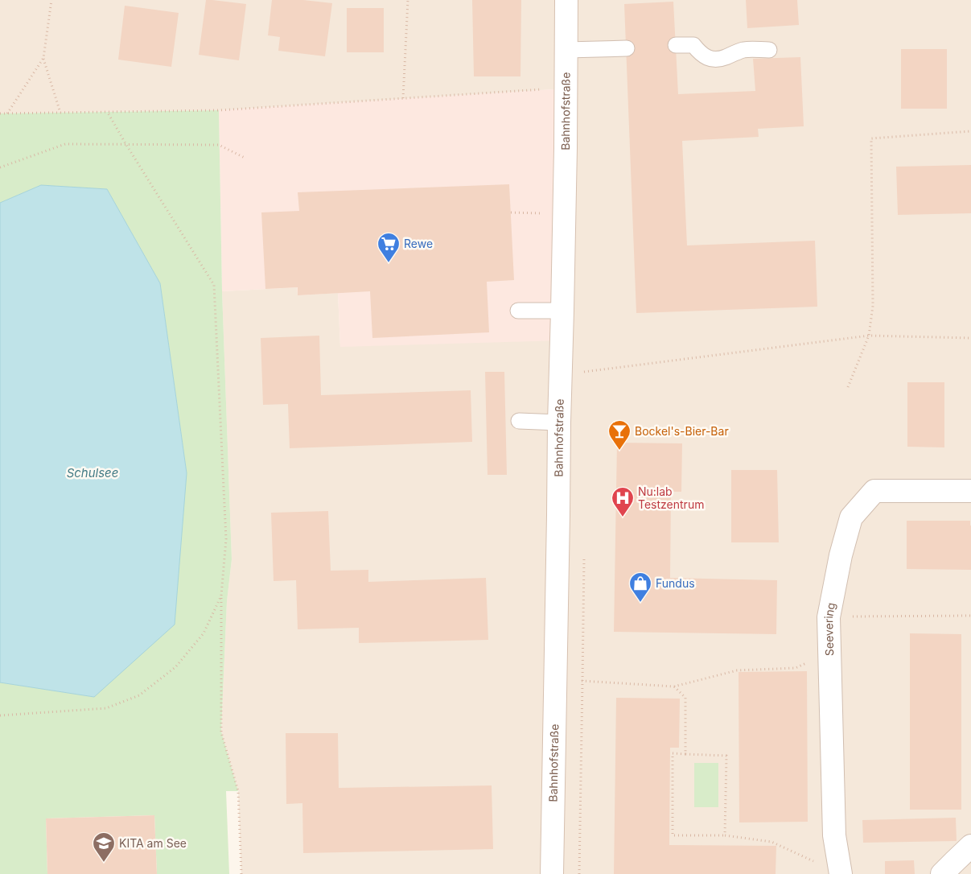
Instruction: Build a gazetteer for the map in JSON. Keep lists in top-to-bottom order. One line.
{"streets":{"street":["Bahnhofstraße","Seevering"]},"water":["Schulsee"],"places":{"supermarket":["Rewe"],"bar":["Bockel's-Bier-Bar"],"hospital":["Nu:lab Testzentrum"],"shop":["Fundus"],"school or university":["KITA am See"]}}
